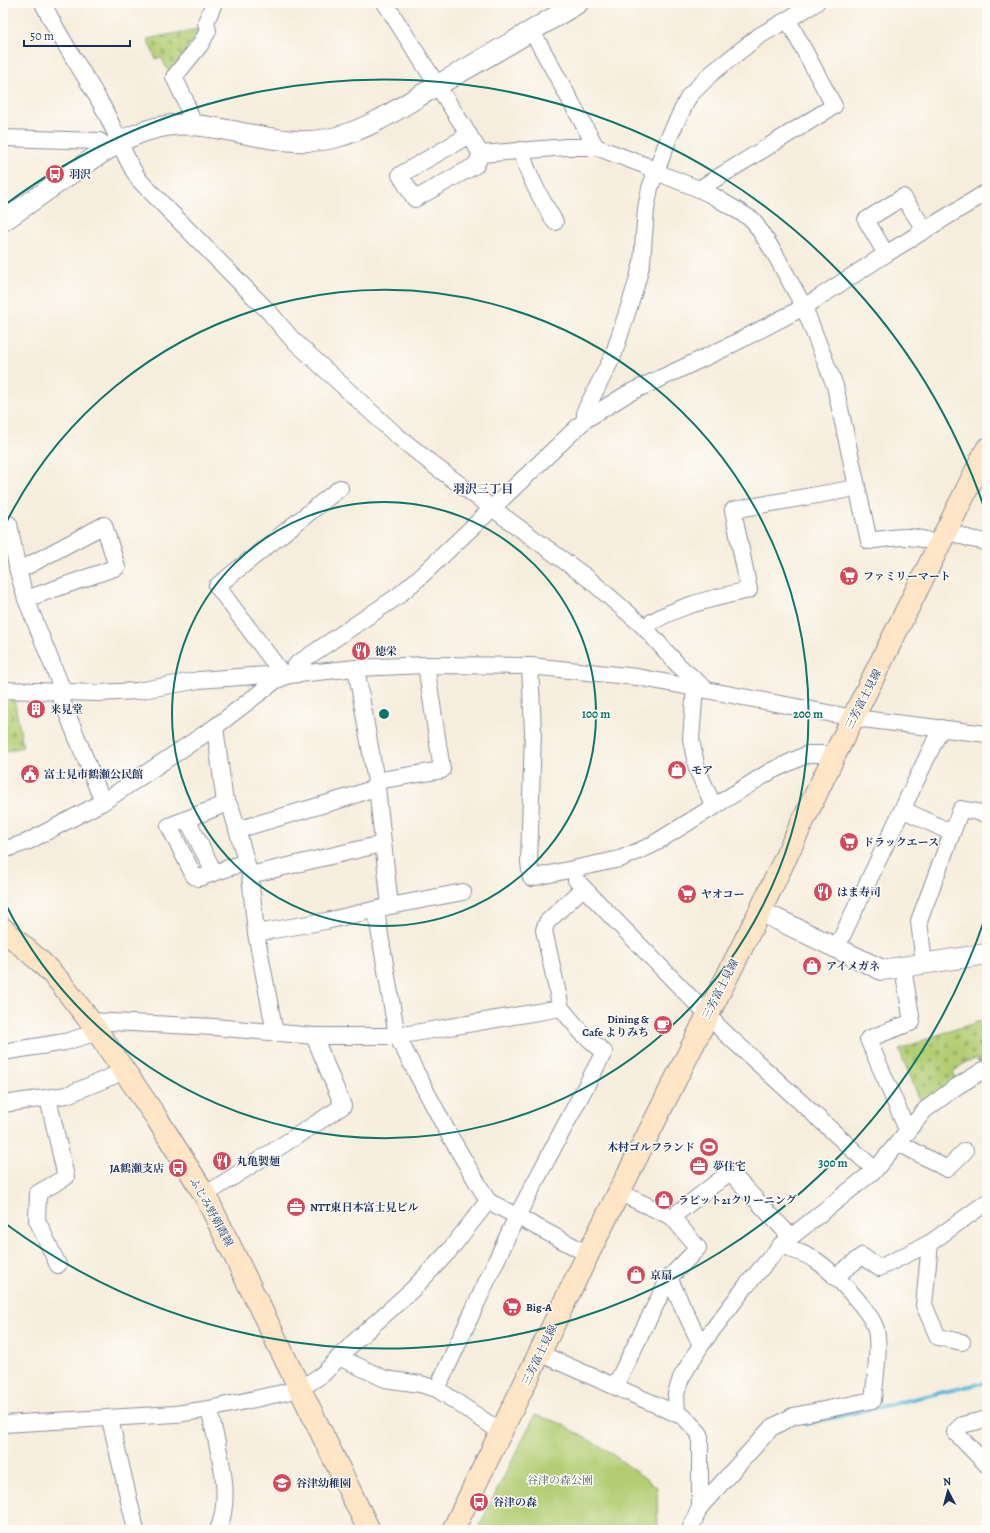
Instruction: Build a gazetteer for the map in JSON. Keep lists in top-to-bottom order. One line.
{"streets":{"main road":["三芳富士見線","ふじみ野朝霞線"]},"districts":["羽沢三丁目"],"parks":["谷津の森公園"],"places":{"bus stop":["羽沢","JA鶴瀬支店","谷津の森"],"supermarket":["ファミリーマート","ドラックエース","ヤオコー","Big-A"],"restaurant":["徳栄","はま寿司","丸亀製麺"],"building":["来見堂"],"shop":["モア","アイメガネ","ラビット21クリーニング","京扇"],"public building":["富士見市鶴瀬公民館"],"cafe":["Dining & Cafe よりみち"],"sports":["木村ゴルフランド"],"office":["夢住宅","NTT東日本富士見ビル"],"school or university":["谷津幼稚園"]},"scale_bar":"50 m","north":"top","rings":["100 m","200 m","300 m"]}
